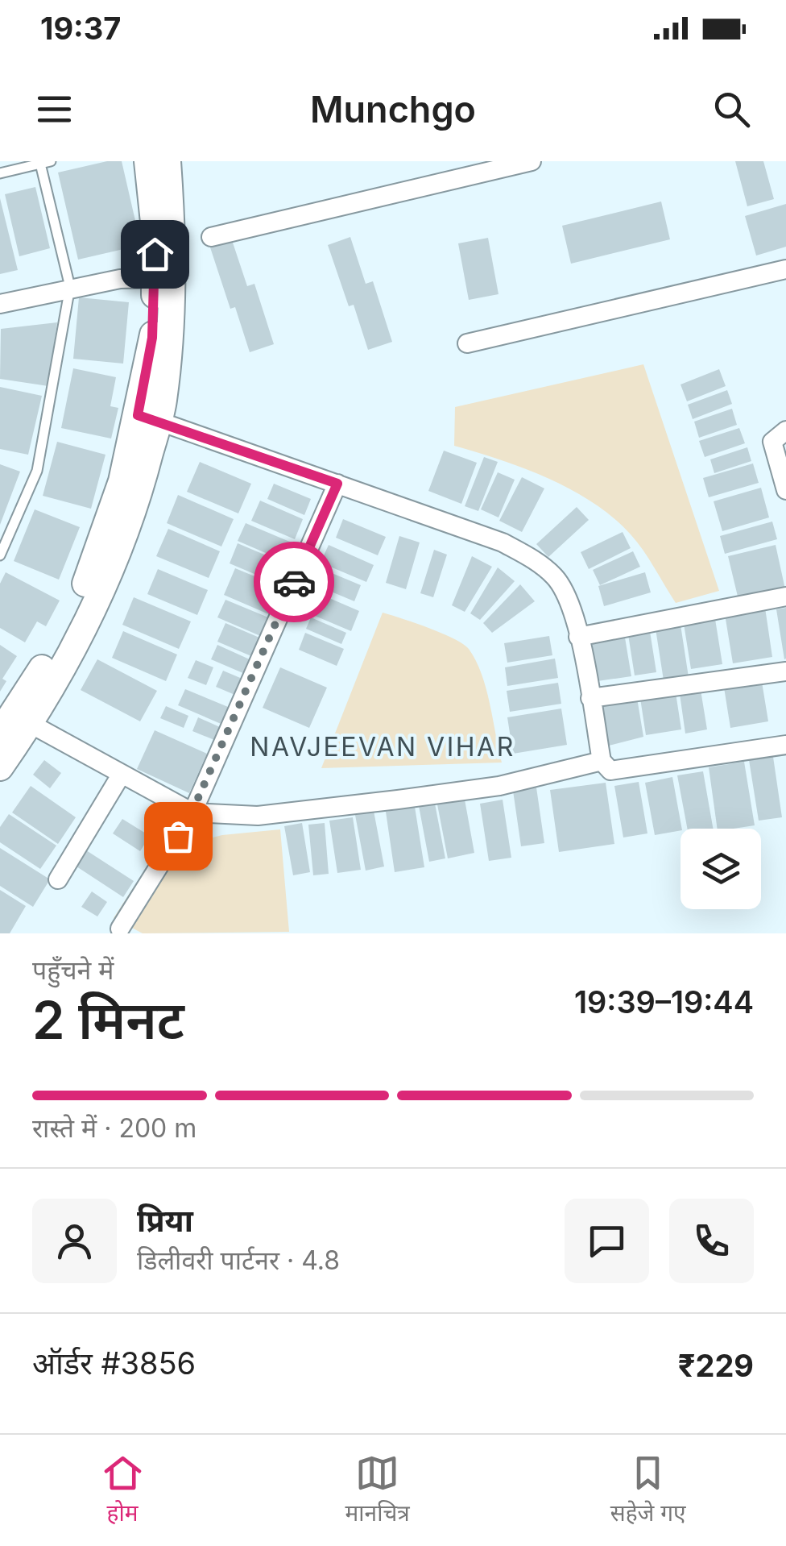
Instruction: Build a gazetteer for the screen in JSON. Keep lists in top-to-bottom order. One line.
{"districts":["NAVJEEVAN VIHAR"],"page":{"status":"19:37","header":"Munchgo","heading":["2 मिनट","पहुँचने में","19:39–19:44"],"panel":["प्रिया","डिलीवरी पार्टनर · 4.8","ऑर्डर #3856","₹229"],"bar":"रास्ते में · 200 m","tabs":["होम","मानचित्र","सहेजे गए"]}}
